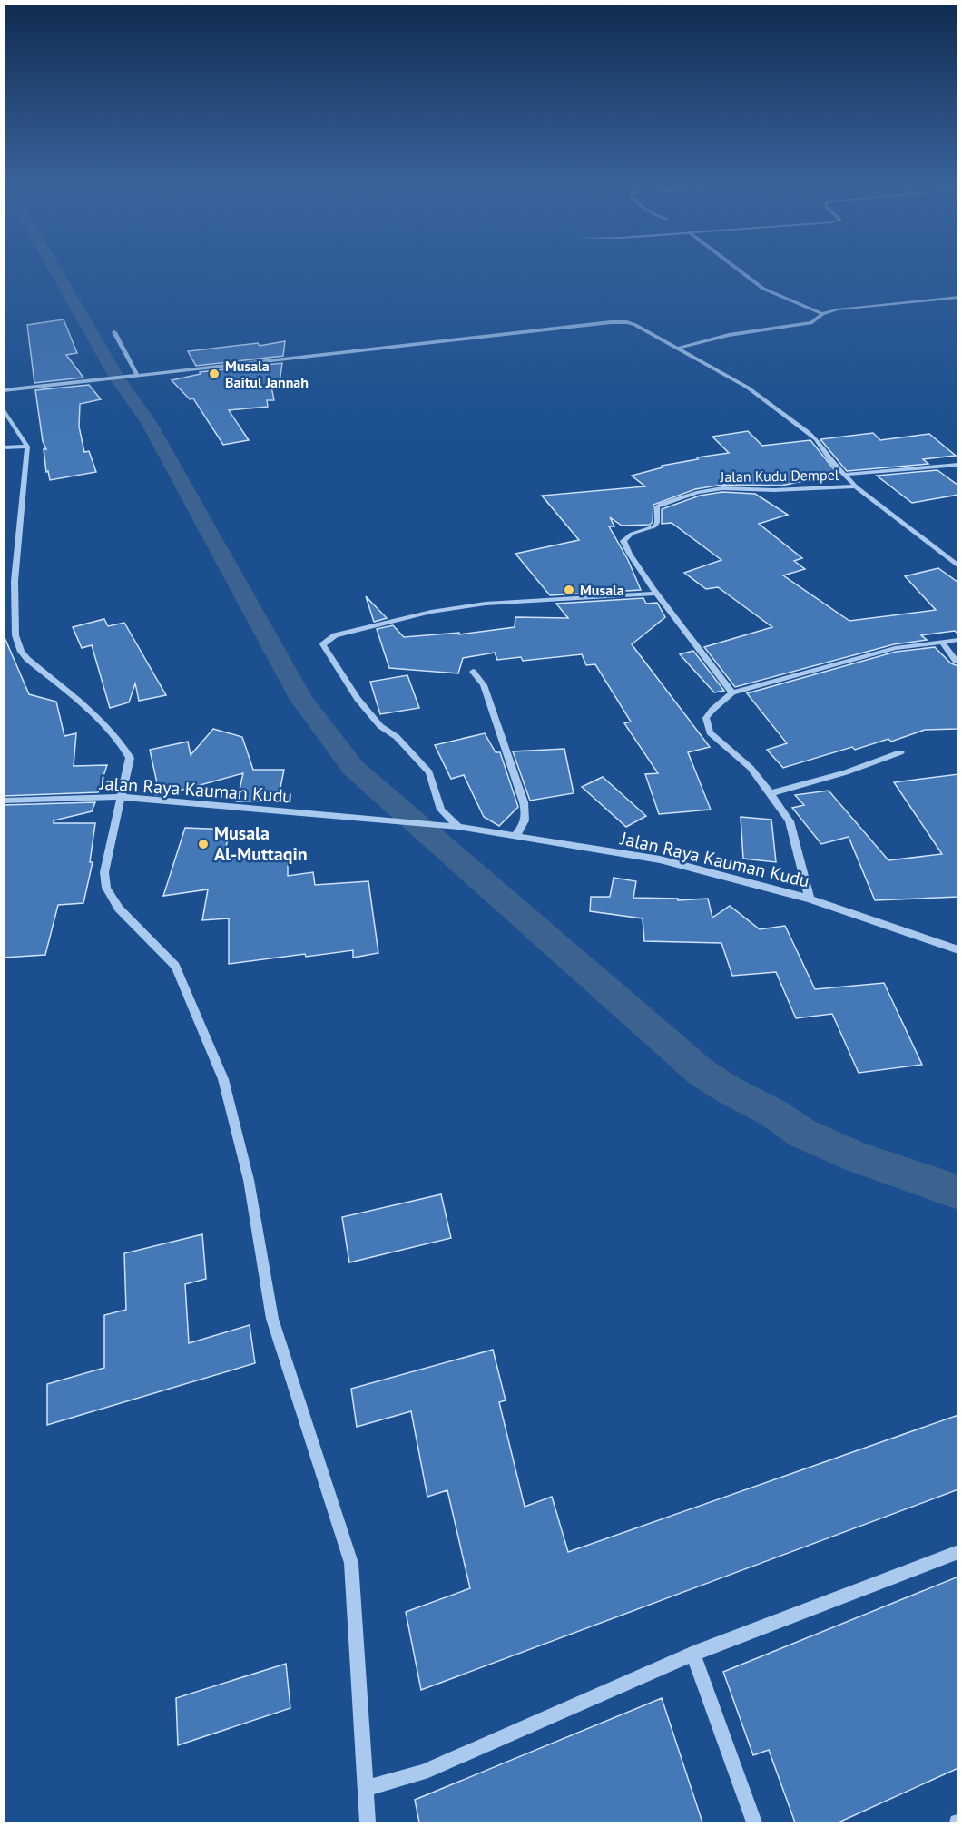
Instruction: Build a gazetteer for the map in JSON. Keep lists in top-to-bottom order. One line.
{"streets":{"street":["Jalan Kudu Dempel","Jalan Raya Kauman Kudu"]},"places":["Musala Baitul Jannah","Musala","Musala Al-Muttaqin"]}
